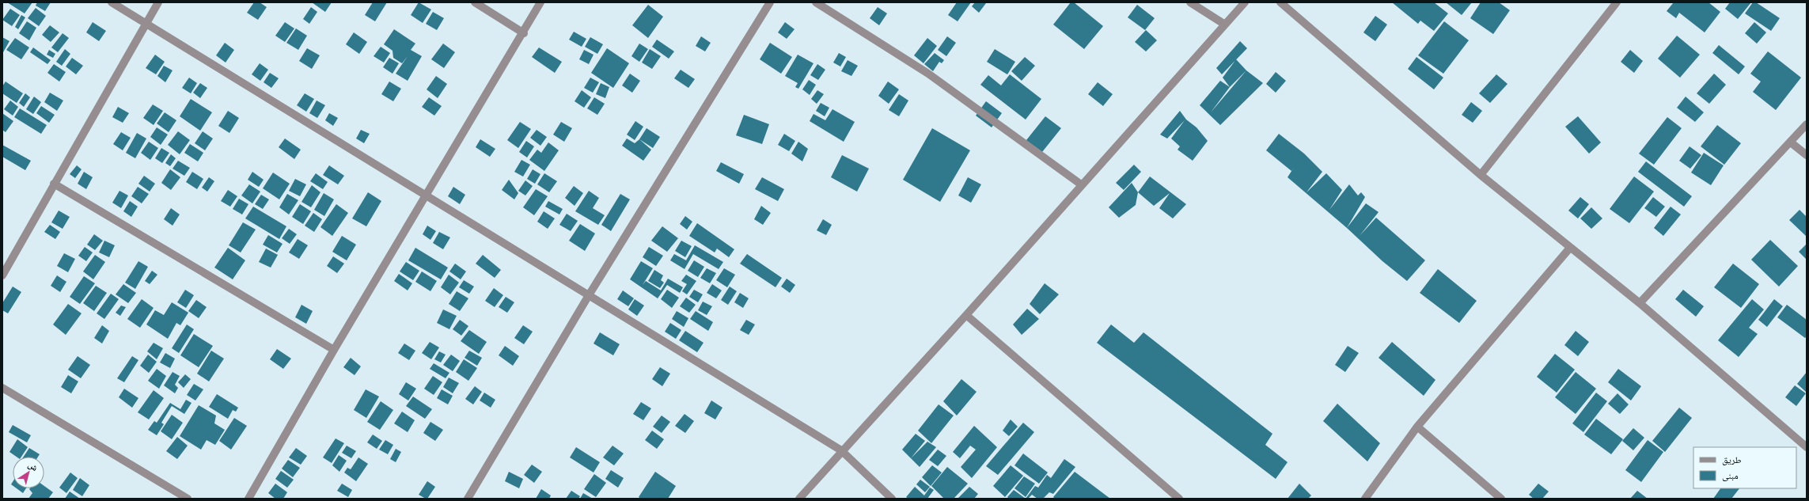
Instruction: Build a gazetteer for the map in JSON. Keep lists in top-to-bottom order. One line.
{"legend":["طريق","مبنى"],"north":"top right"}
